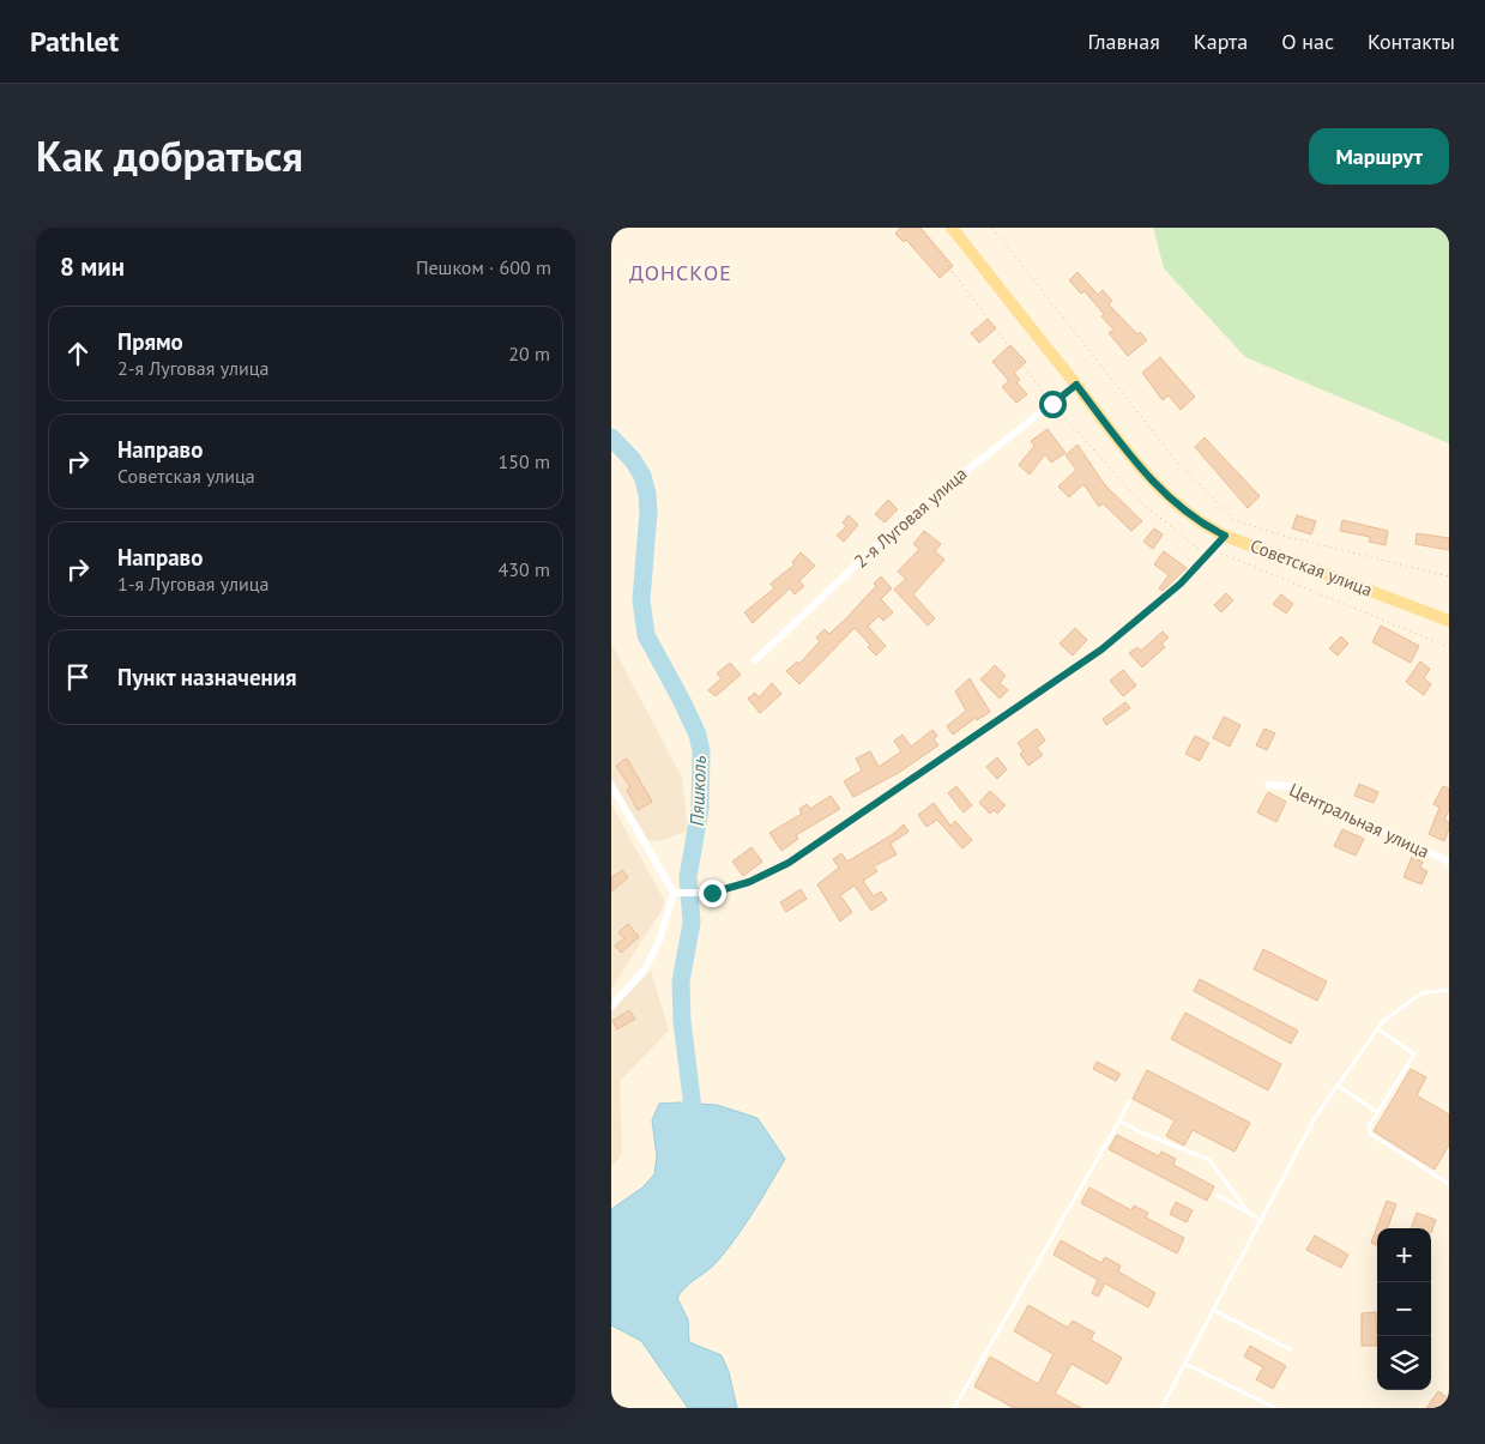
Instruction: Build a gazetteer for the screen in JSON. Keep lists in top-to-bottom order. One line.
{"streets":{"main road":["Советская улица"],"street":["2-я Луговая улица","Центральная улица"]},"crossings":[["2-я Луговая улица","Советская улица"]],"districts":["ДОНСКОЕ"],"water":["Пяшколь"],"page":{"header":"Pathlet","nav":["Главная","Карта","О нас","Контакты"],"title":"Как добраться","buttons":"Маршрут","heading":["8 мин","Пешком · 600 m"],"list":[["Прямо","2-я Луговая улица","20 m"],["Направо","Советская улица","150 m"],["Направо","1-я Луговая улица","430 m"],"Пункт назначения"],"map_buttons":["+","−"]}}
